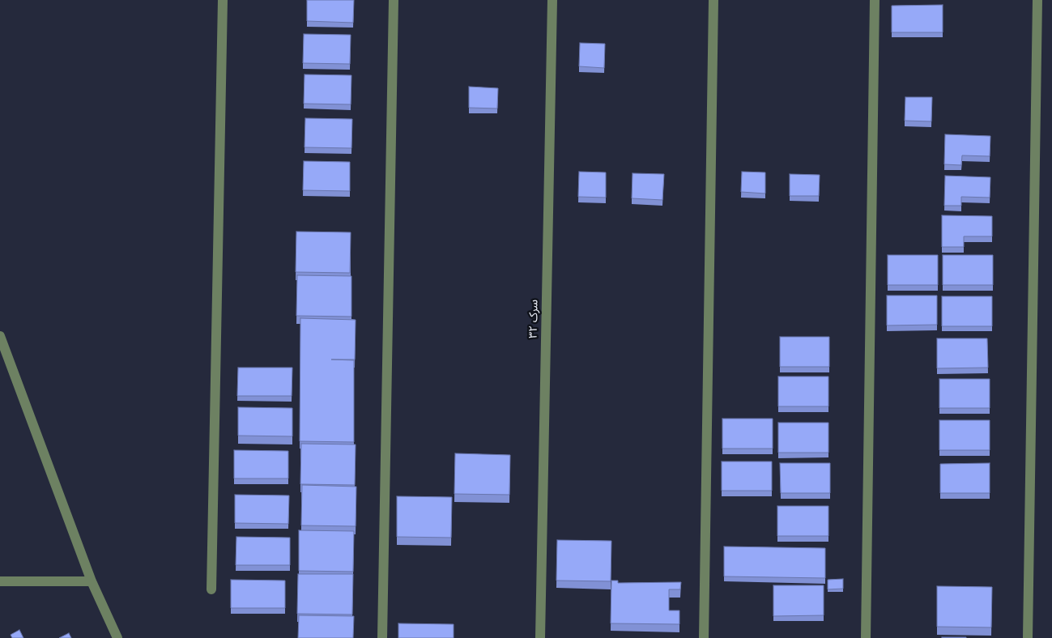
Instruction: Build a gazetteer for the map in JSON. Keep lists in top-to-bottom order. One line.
{"streets":{"street":["سرک ۳۲"]}}
